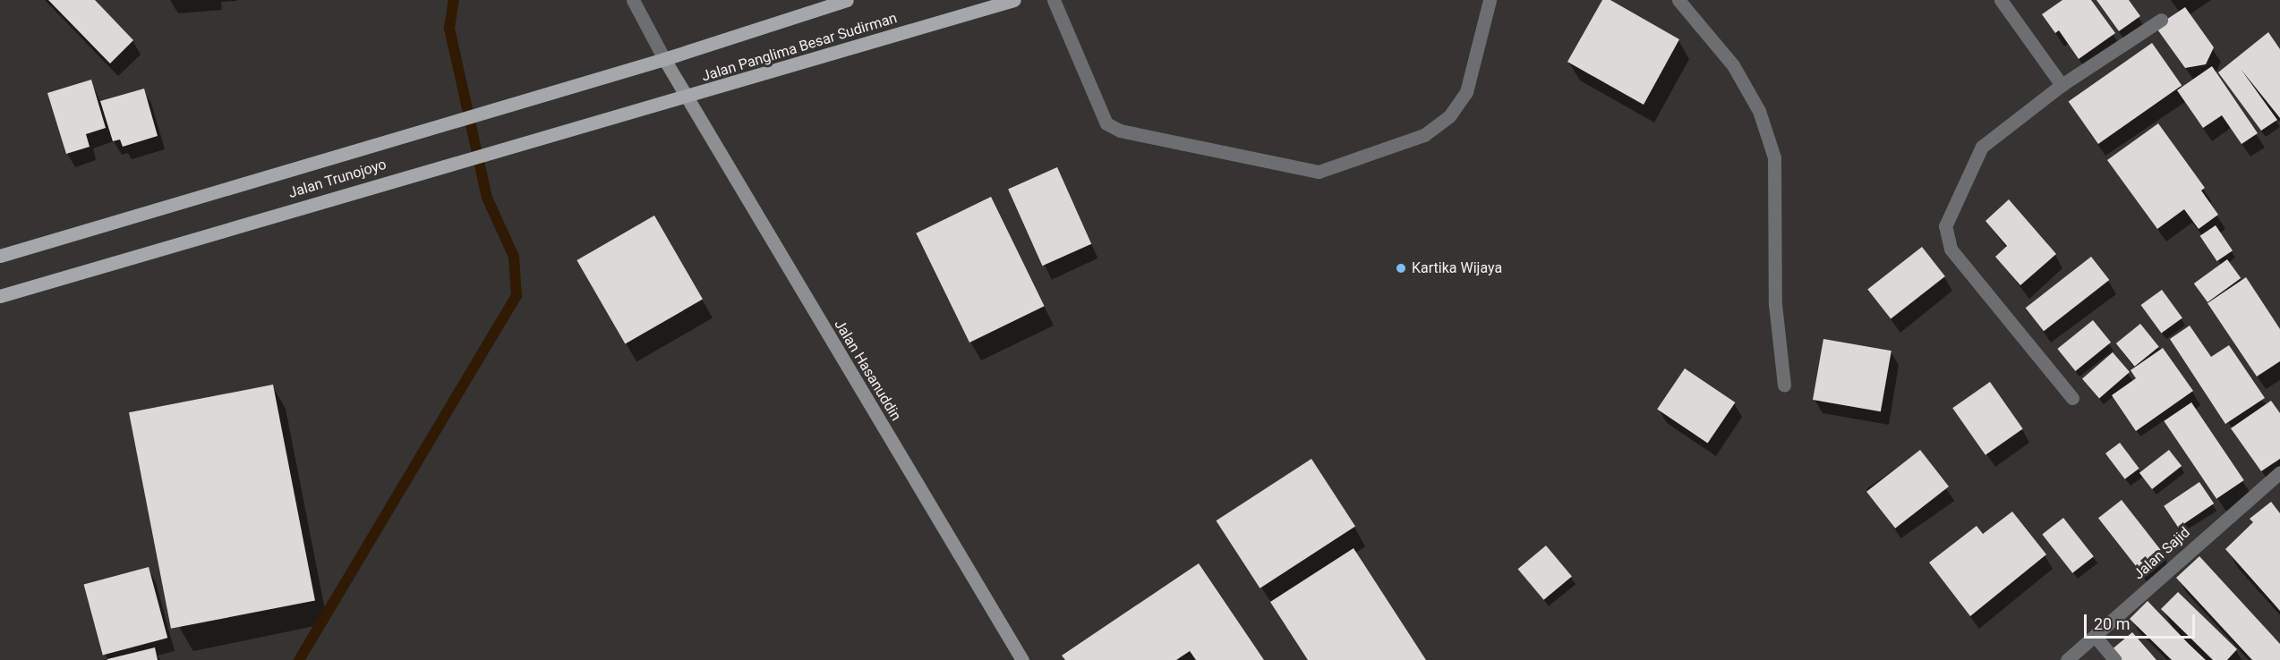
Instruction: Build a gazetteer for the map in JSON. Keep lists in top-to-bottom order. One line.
{"streets":{"main road":["Jalan Panglima Besar Sudirman","Jalan Trunojoyo","Jalan Hasanuddin"],"street":["Jalan Sajid"]},"crossings":[["Jalan Panglima Besar Sudirman","Jalan Trunojoyo"],["Jalan Panglima Besar Sudirman","Jalan Hasanuddin"],["Jalan Trunojoyo","Jalan Hasanuddin"]],"places":["Kartika Wijaya"],"scale_bar":"20 m"}
